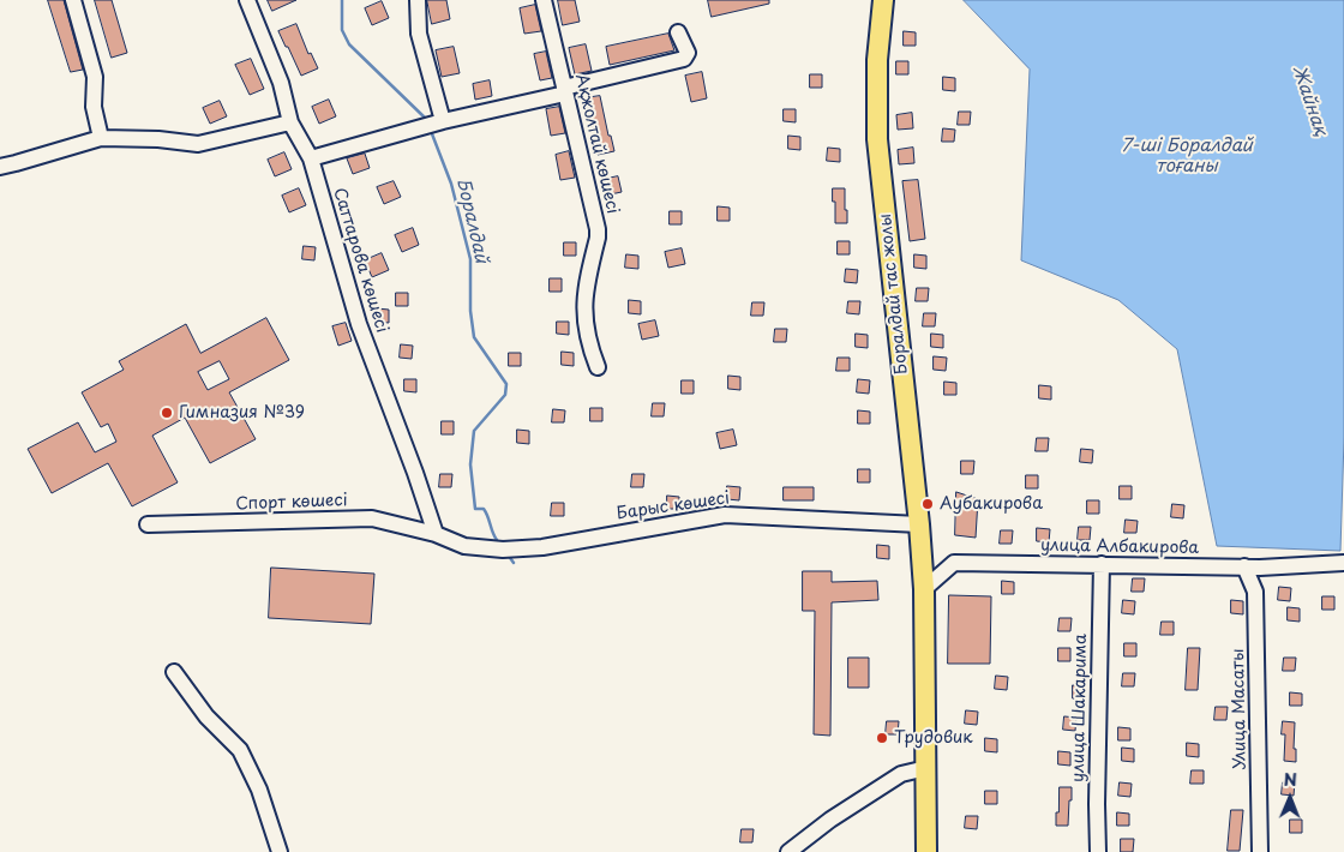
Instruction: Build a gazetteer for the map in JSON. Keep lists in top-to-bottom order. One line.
{"streets":{"main road":["Боралдай тас жолы"],"street":["Ақжолтай көшесі","Саттарова көшесі","Спорт көшесі","Барыс көшесі","улица Албакирова","улица Шакарима","Улица Масаты"]},"crossings":[["Саттарова көшесі","Спорт көшесі"],["Саттарова көшесі","Барыс көшесі"],["Боралдай тас жолы","Барыс көшесі"],["Боралдай тас жолы","улица Албакирова"],["Спорт көшесі","Барыс көшесі"],["улица Албакирова","улица Шакарима"],["улица Албакирова","Улица Масаты"]],"water":["Жайнақ","7-ші Боралдай тоғаны","Боралдай"],"places":["Гимназия №39","Аубакирова","Трудовик"],"north":"top"}
